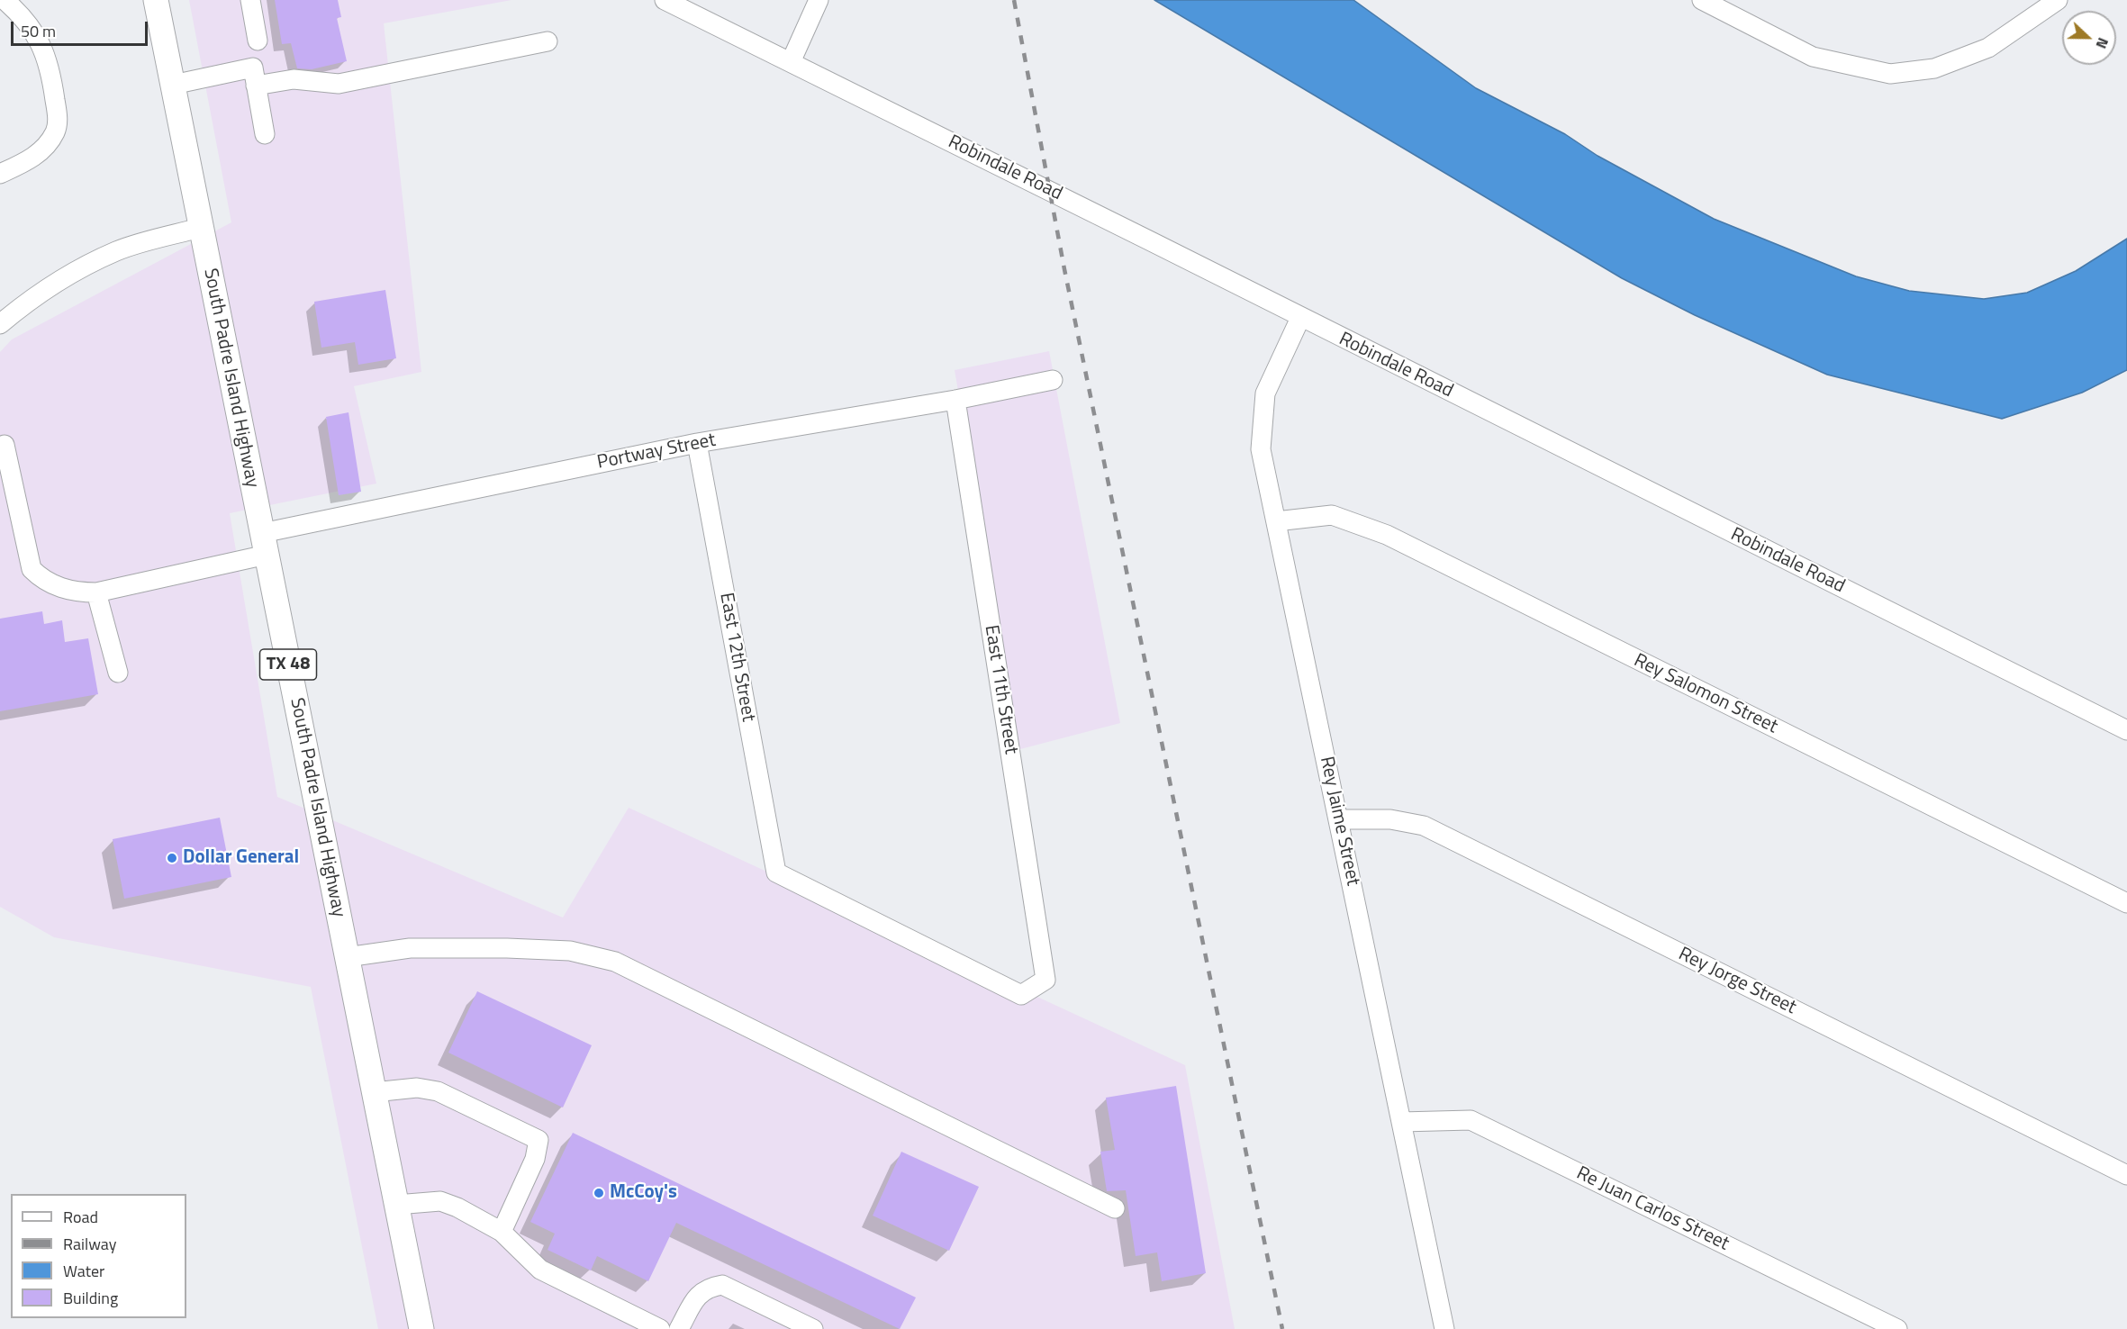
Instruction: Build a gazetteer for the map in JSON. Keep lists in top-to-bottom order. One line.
{"streets":{"main road":["South Padre Island Highway","TX 48"],"street":["Robindale Road","Portway Street","East 12th Street","East 11th Street","Rey Salomon Street","Rey Jaime Street","Rey Jorge Street","Re Juan Carlos Street"]},"crossings":[["Robindale Road","Rey Jaime Street"],["South Padre Island Highway","Portway Street"],["Portway Street","East 12th Street"],["Portway Street","East 11th Street"],["East 12th Street","East 11th Street"],["Rey Salomon Street","Rey Jaime Street"],["Rey Jaime Street","Rey Jorge Street"],["Rey Jaime Street","Re Juan Carlos Street"]],"places":["Dollar General","McCoy's"],"legend":["Road","Railway","Water","Building"],"scale_bar":"50 m","north":"right"}
